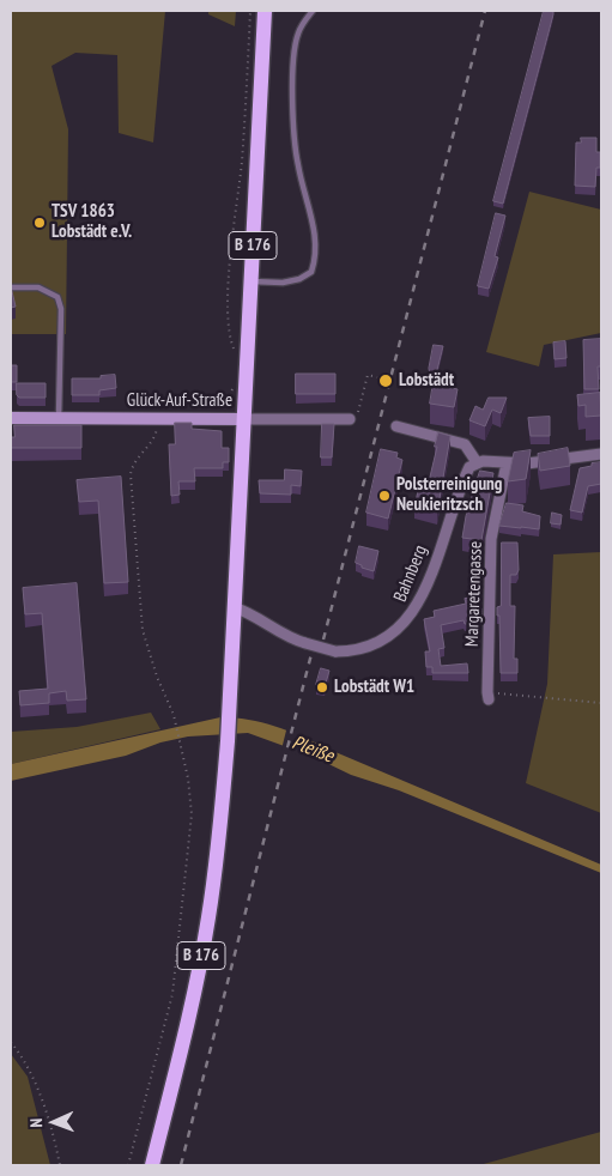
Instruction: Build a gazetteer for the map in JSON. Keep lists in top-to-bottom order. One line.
{"streets":{"main road":["B 176","Glück-Auf-Straße"],"street":["Bahnberg","Margaretengasse"]},"crossings":[["B 176","Glück-Auf-Straße"],["B 176","Bahnberg"]],"water":["Pleiße"],"places":["TSV 1863 Lobstädt e.V.","Lobstädt","Polsterreinigung Neukieritzsch","Lobstädt W1"],"north":"left"}
